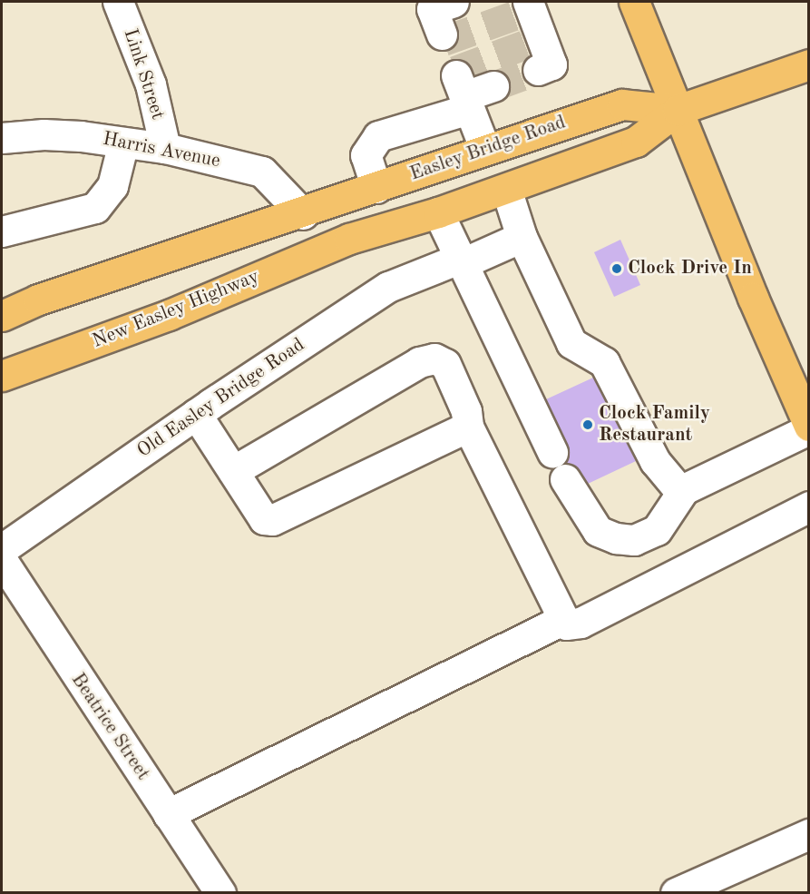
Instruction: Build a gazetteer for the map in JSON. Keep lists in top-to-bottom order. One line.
{"streets":{"main road":["Easley Bridge Road","New Easley Highway"],"street":["Link Street","Harris Avenue","Old Easley Bridge Road","Beatrice Street"]},"crossings":[["Link Street","Harris Avenue"],["Easley Bridge Road","Harris Avenue"],["Easley Bridge Road","New Easley Highway"]],"places":["Clock Drive In","Clock Family Restaurant"]}
